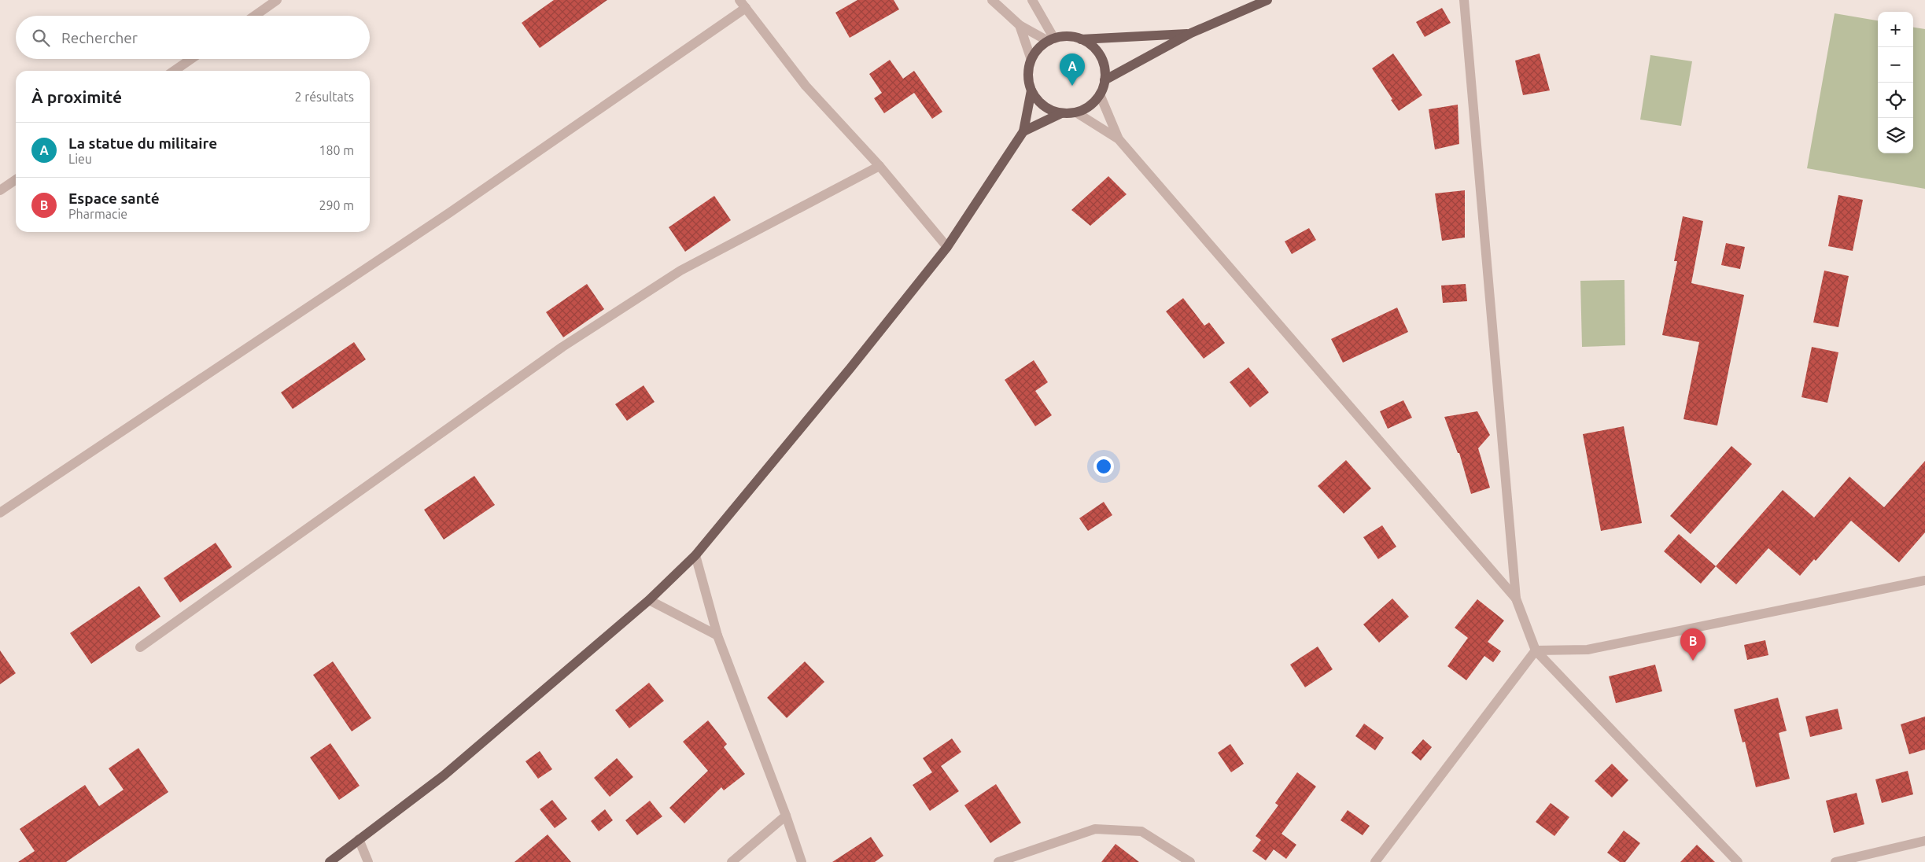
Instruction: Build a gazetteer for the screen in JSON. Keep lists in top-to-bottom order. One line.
{"page":{"map_buttons":["+","−"],"search":"Rechercher","pins":["A","B"],"heading":["À proximité","2 résultats"],"list":[{"mark":"A","name":"La statue du militaire","note":"Lieu","value":"180 m"},{"mark":"B","name":"Espace santé","note":"Pharmacie","value":"290 m"}]}}
